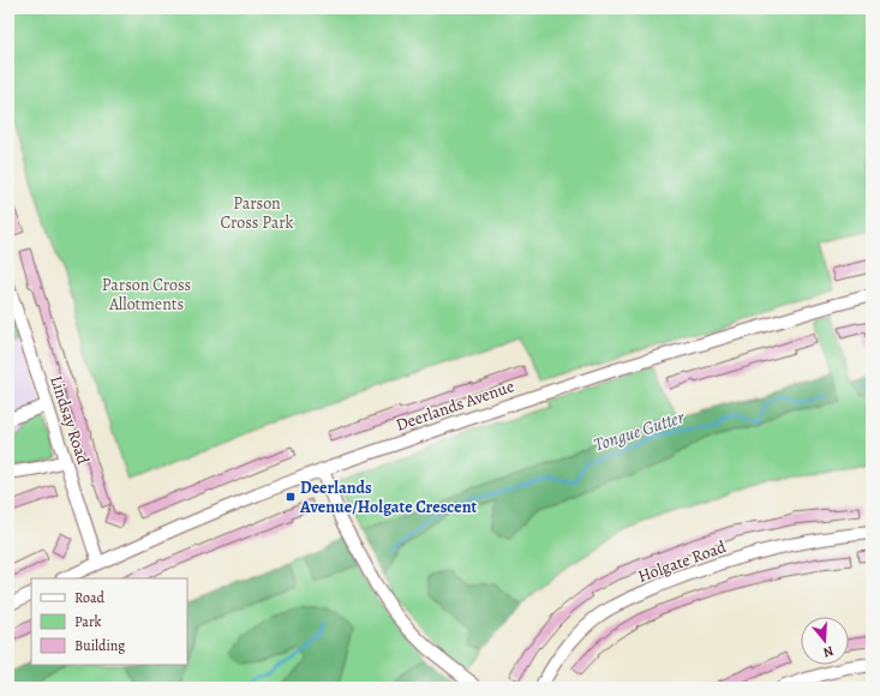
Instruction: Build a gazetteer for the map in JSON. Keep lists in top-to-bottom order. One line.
{"streets":{"street":["Deerlands Avenue","Lindsay Road","Holgate Road"]},"crossings":[["Deerlands Avenue","Lindsay Road"]],"water":["Tongue Gutter"],"parks":["Parson Cross Park","Parson Cross Allotments"],"places":{"transit":["Deerlands Avenue/Holgate Crescent"]},"legend":["Road","Park","Building"],"north":"bottom"}
